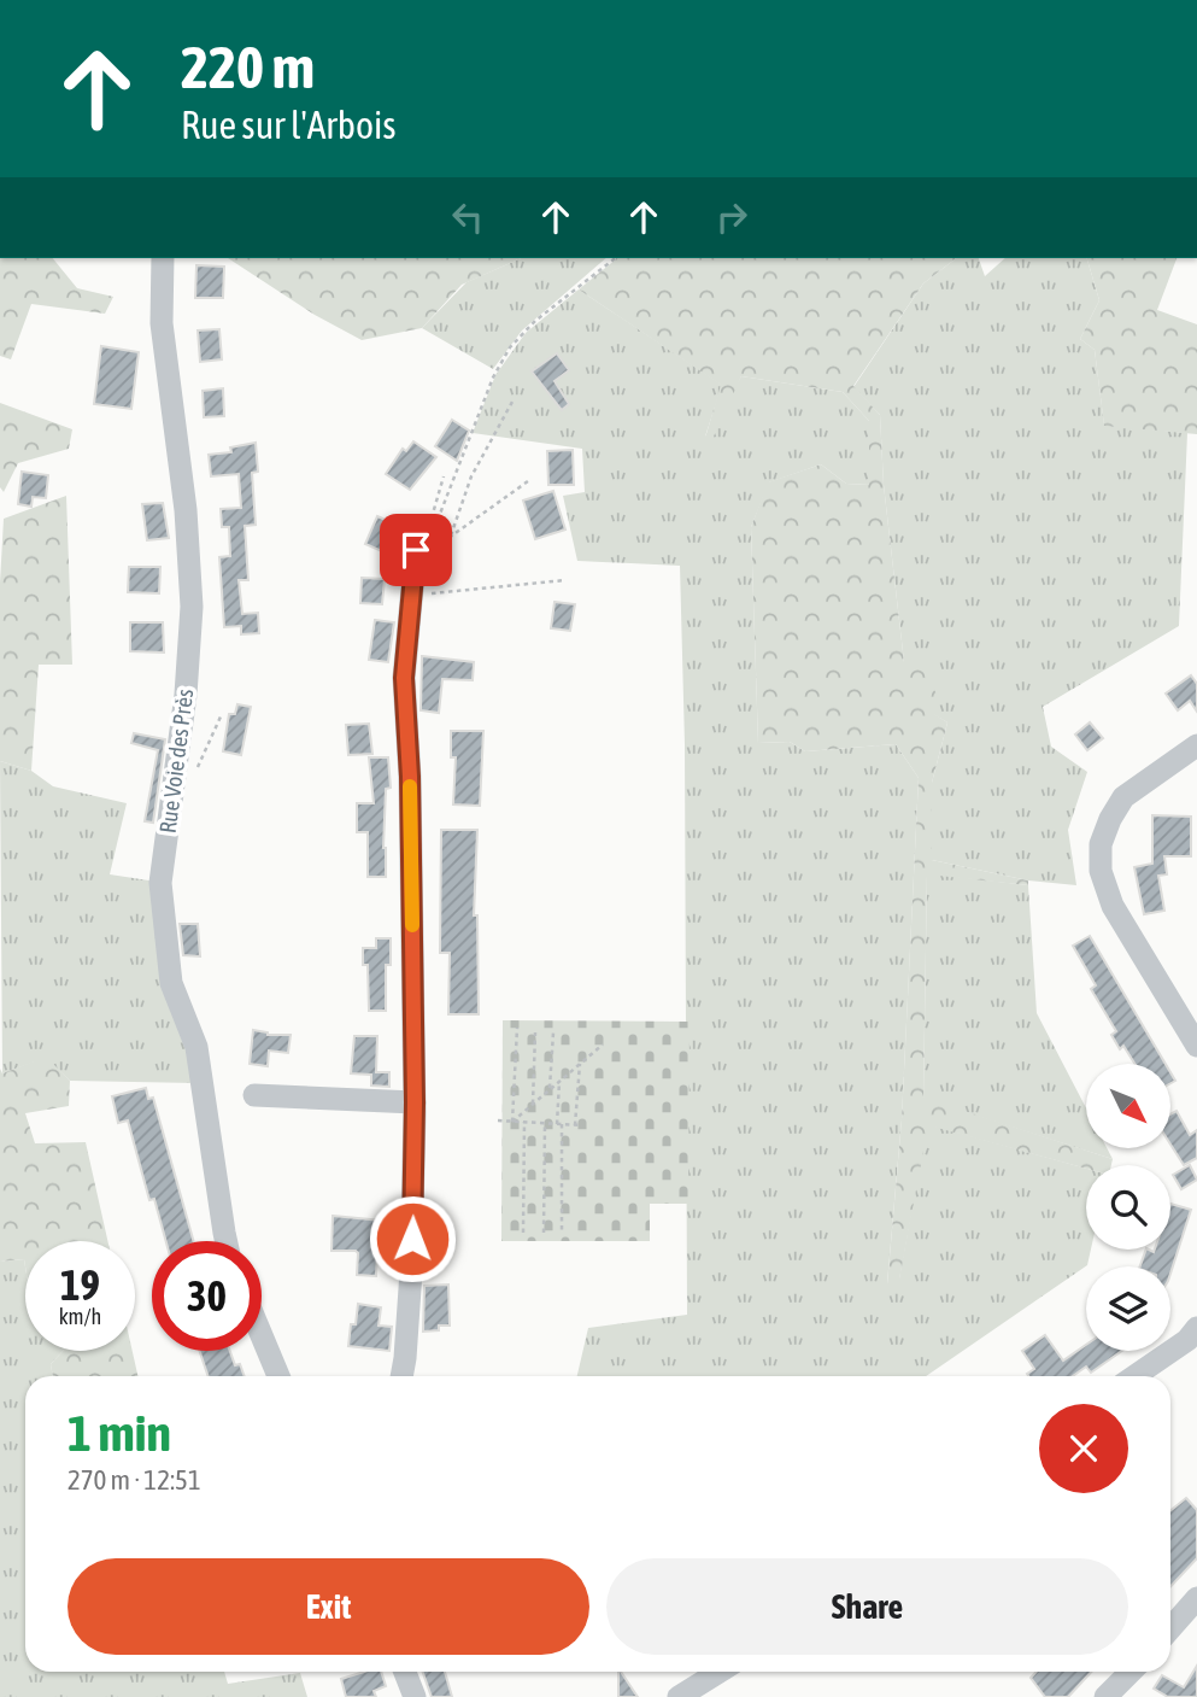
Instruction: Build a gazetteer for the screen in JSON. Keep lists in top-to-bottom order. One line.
{"streets":{"street":["Rue Voie des Près"]},"north":"bottom right","page":{"turn":["220 m","Rue sur l'Arbois"],"speed":"19 km/h","limit":"30","heading":["1 min","270 m · 12:51"],"buttons":["Exit","Share"]}}
